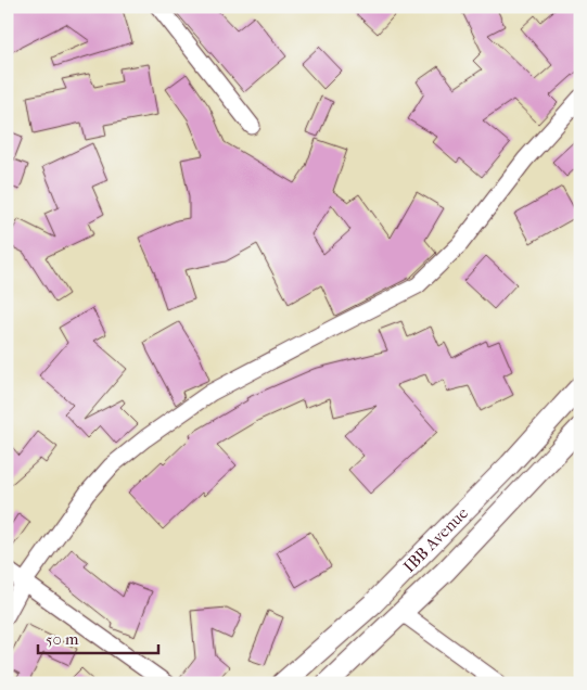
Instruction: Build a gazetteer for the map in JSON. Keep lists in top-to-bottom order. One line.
{"streets":{"main road":["IBB Avenue"]},"scale_bar":"50 m"}
